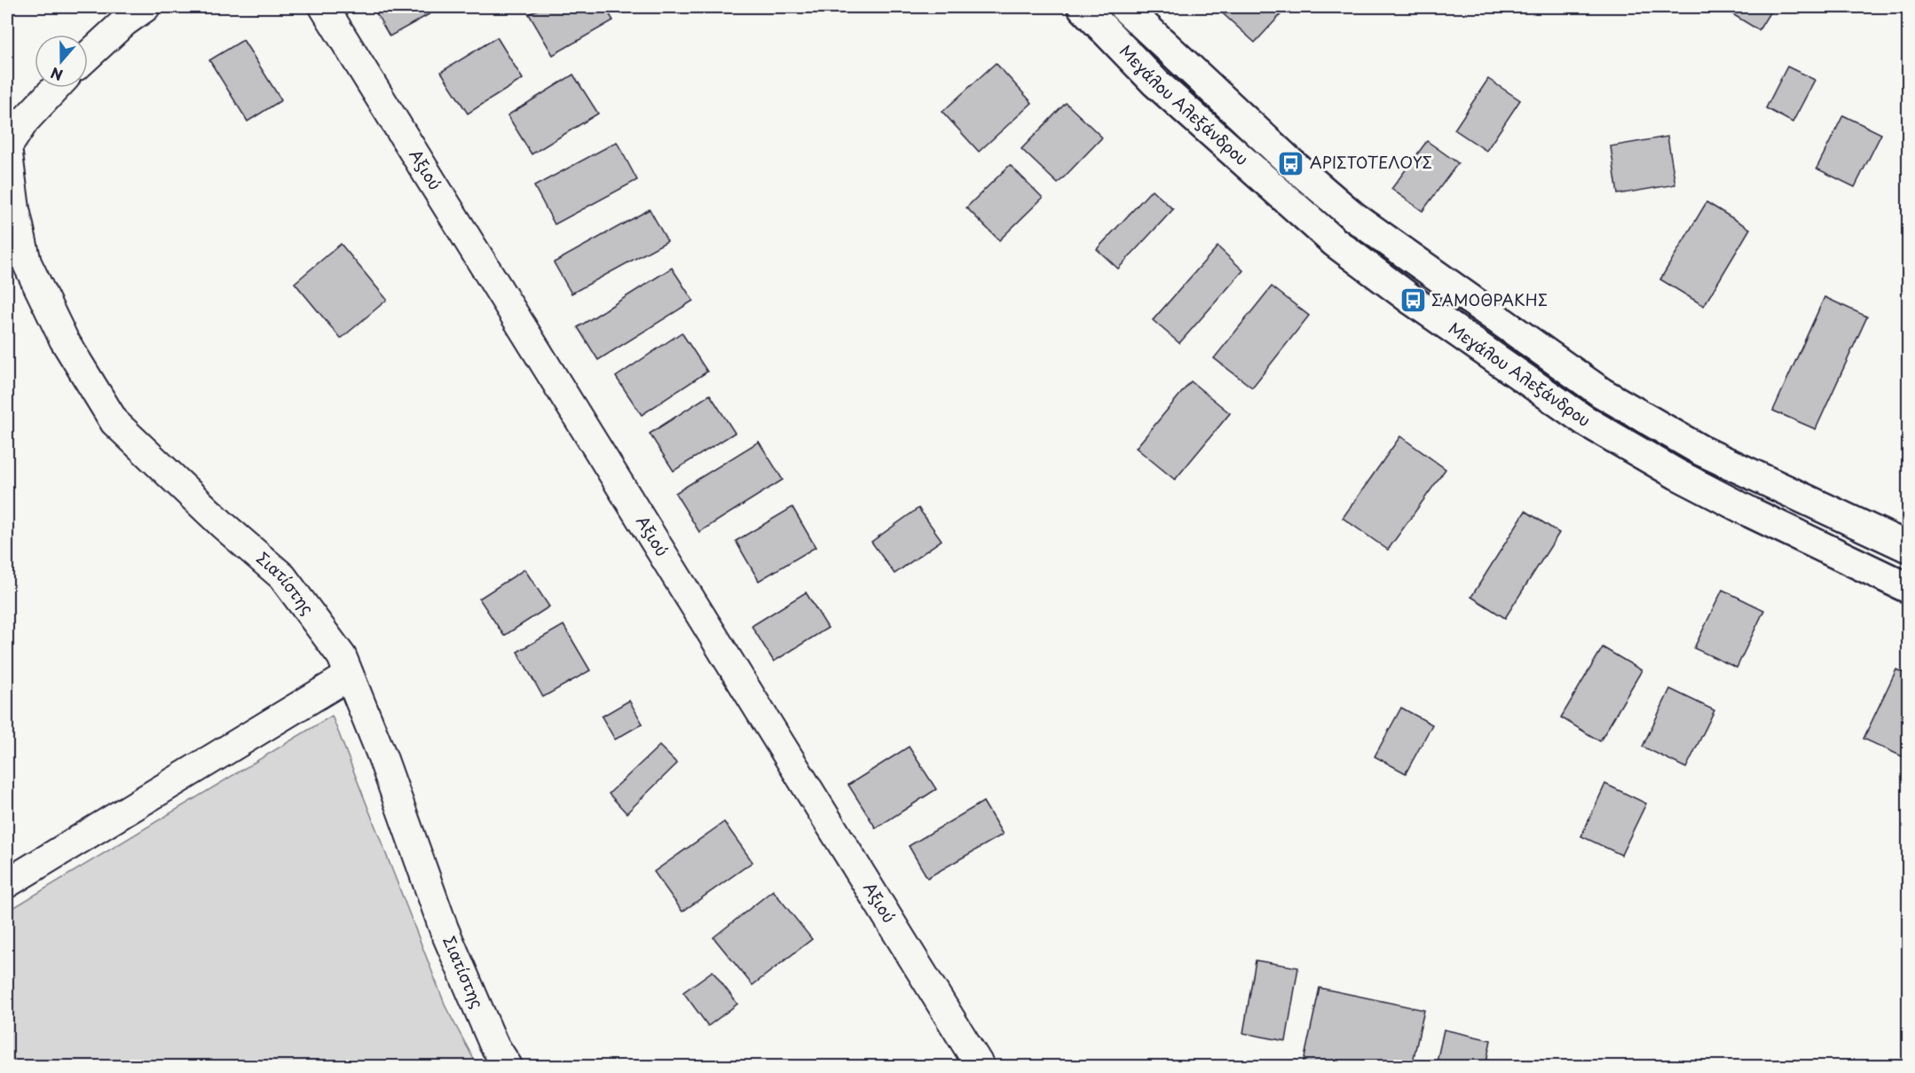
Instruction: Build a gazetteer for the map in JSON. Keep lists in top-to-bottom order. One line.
{"streets":{"street":["Μεγάλου Αλεξάνδρου","Αξιού","Σιατίστης"]},"places":{"bus stop":["ΑΡΙΣΤΟΤΕΛΟΥΣ","ΣΑΜΟΘΡΑΚΗΣ"]},"north":"bottom"}
